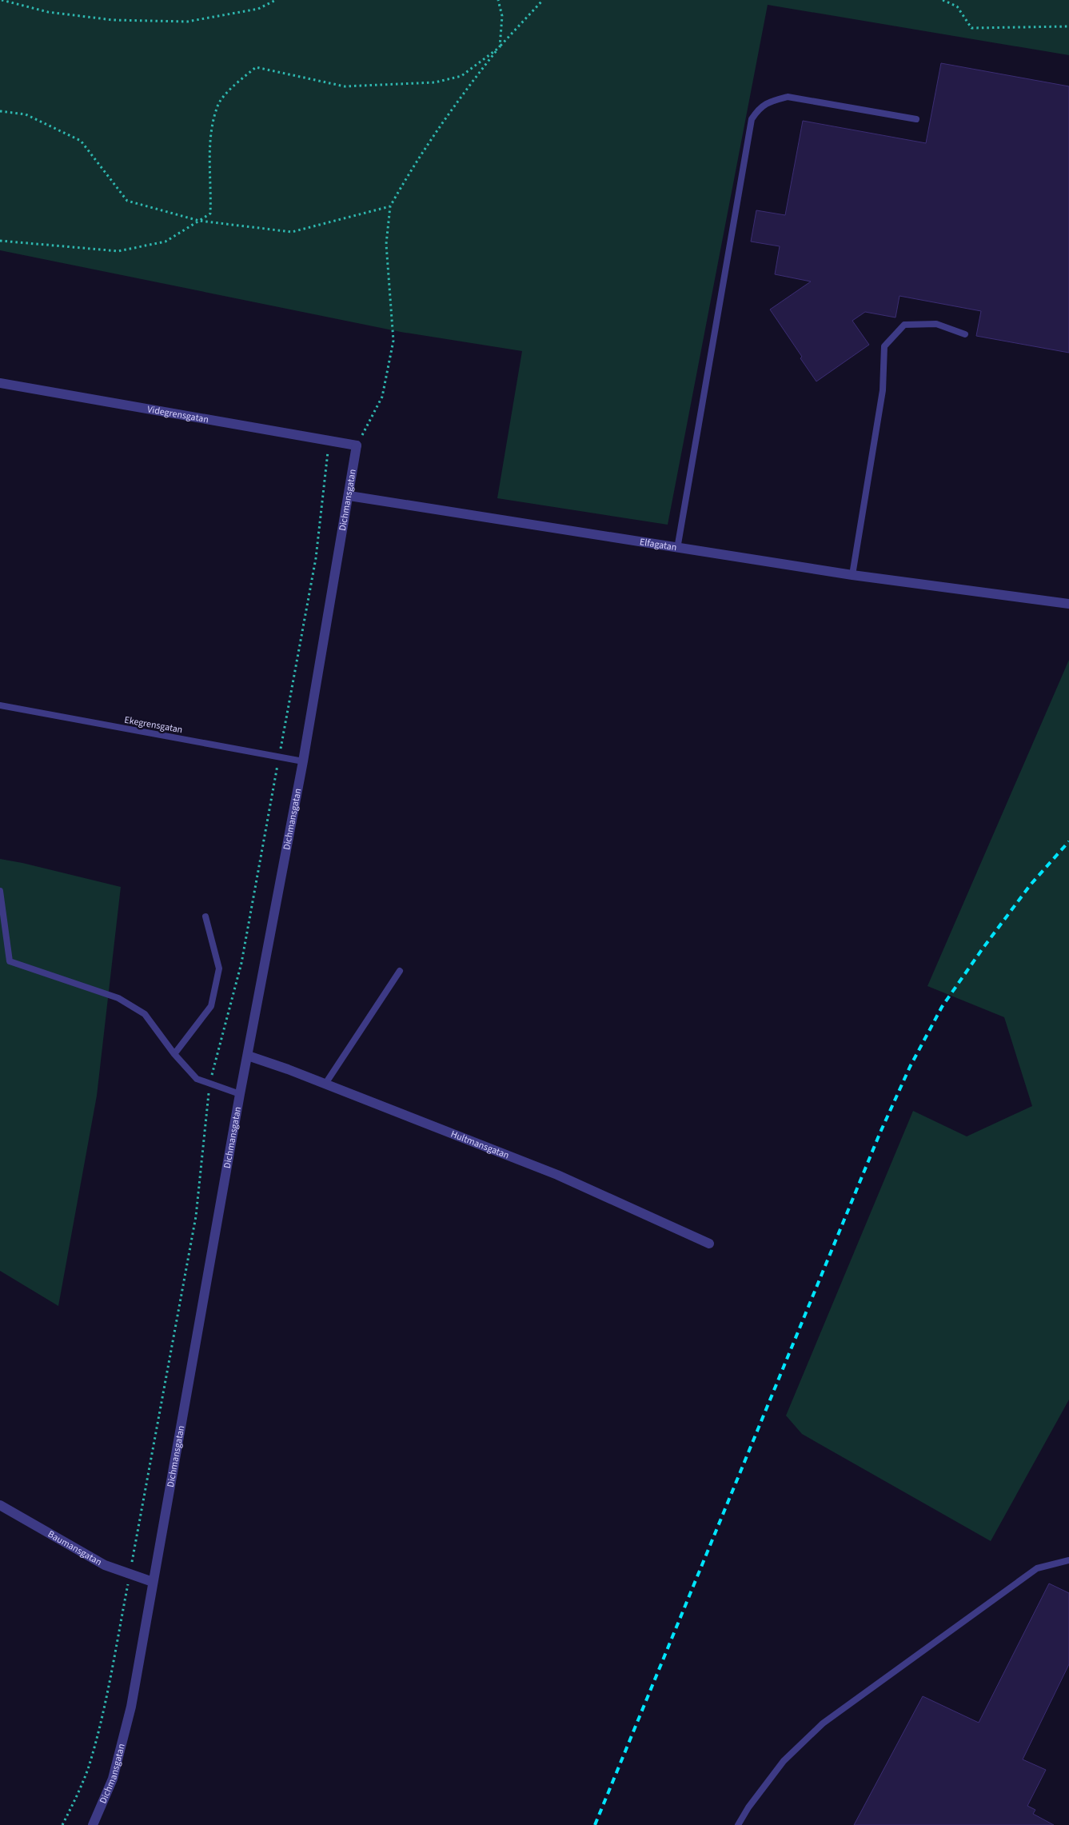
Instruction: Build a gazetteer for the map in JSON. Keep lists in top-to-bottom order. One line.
{"streets":{"street":["Videgrensgatan","Dichmansgatan","Elfagatan","Hultmansgatan","Baumansgatan"],"lane":["Ekegrensgatan"]},"crossings":[["Videgrensgatan","Dichmansgatan"],["Dichmansgatan","Elfagatan"],["Dichmansgatan","Ekegrensgatan"],["Dichmansgatan","Hultmansgatan"],["Dichmansgatan","Baumansgatan"]]}
